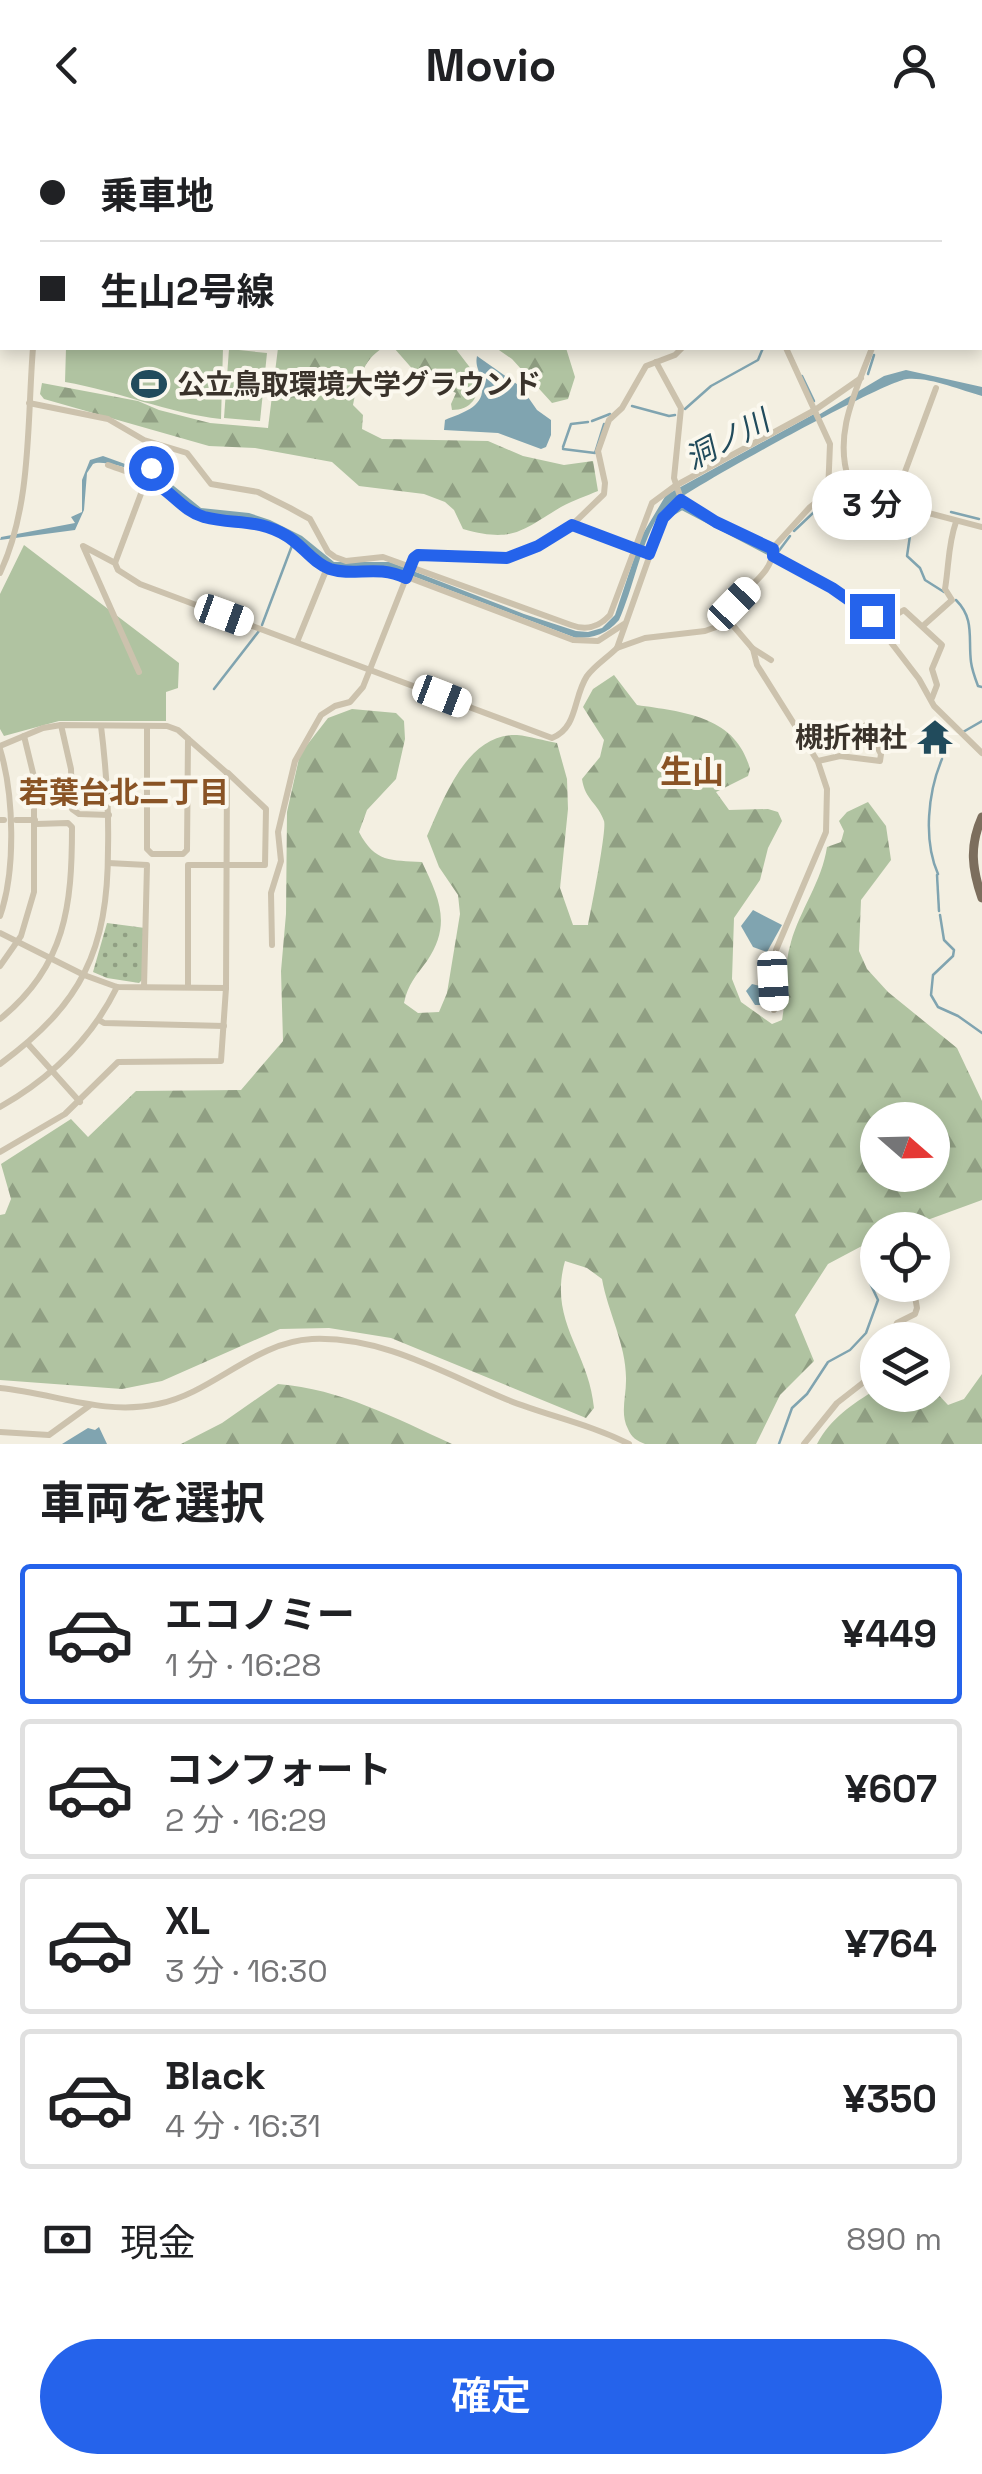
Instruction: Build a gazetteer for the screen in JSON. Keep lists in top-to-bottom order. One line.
{"districts":["生山","若葉台北二丁目"],"water":["洞ノ川"],"places":{"sports":["公立鳥取環境大学グラウンド"],"temple":["槻折神社"]},"north":"right","page":{"header":"Movio","banner":["乗車地","生山2号線"],"bubble":"3 分","heading":"車両を選択","list":[{"name":"エコノミー","note":"1 分 · 16:28","value":"¥449"},{"name":"コンフォート","note":"2 分 · 16:29","value":"¥607"},{"name":"XL","note":"3 分 · 16:30","value":"¥764"},{"name":"Black","note":"4 分 · 16:31","value":"¥350"}],"pay":["現金","890 m"],"buttons":"確定"}}
